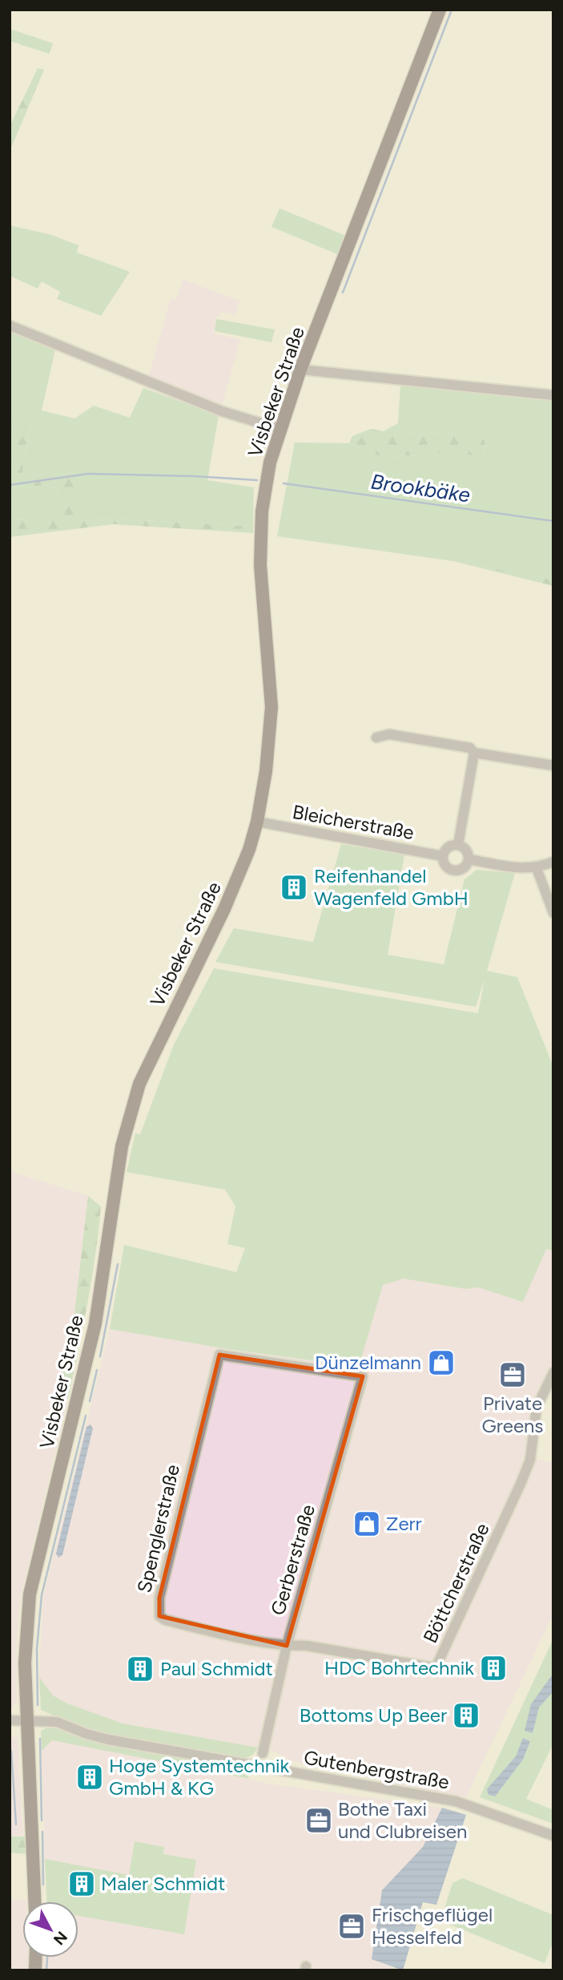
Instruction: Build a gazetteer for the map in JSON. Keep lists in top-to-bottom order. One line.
{"streets":{"main road":["Visbeker Straße"],"street":["Bleicherstraße","Spenglerstraße","Gerberstraße","Böttcherstraße","Gutenbergstraße"]},"crossings":[["Visbeker Straße","Bleicherstraße"],["Visbeker Straße","Gutenbergstraße"],["Spenglerstraße","Gerberstraße"],["Spenglerstraße","Böttcherstraße"],["Gerberstraße","Böttcherstraße"]],"water":["Brookbäke"],"places":{"building":["Reifenhandel Wagenfeld GmbH","HDC Bohrtechnik","Paul Schmidt","Bottoms Up Beer","Hoge Systemtechnik GmbH & KG","Maler Schmidt"],"shop":["Dünzelmann","Zerr"],"office":["Private Greens","Bothe Taxi und Clubreisen","Frischgeflügel Hesselfeld"]},"north":"bottom right"}
